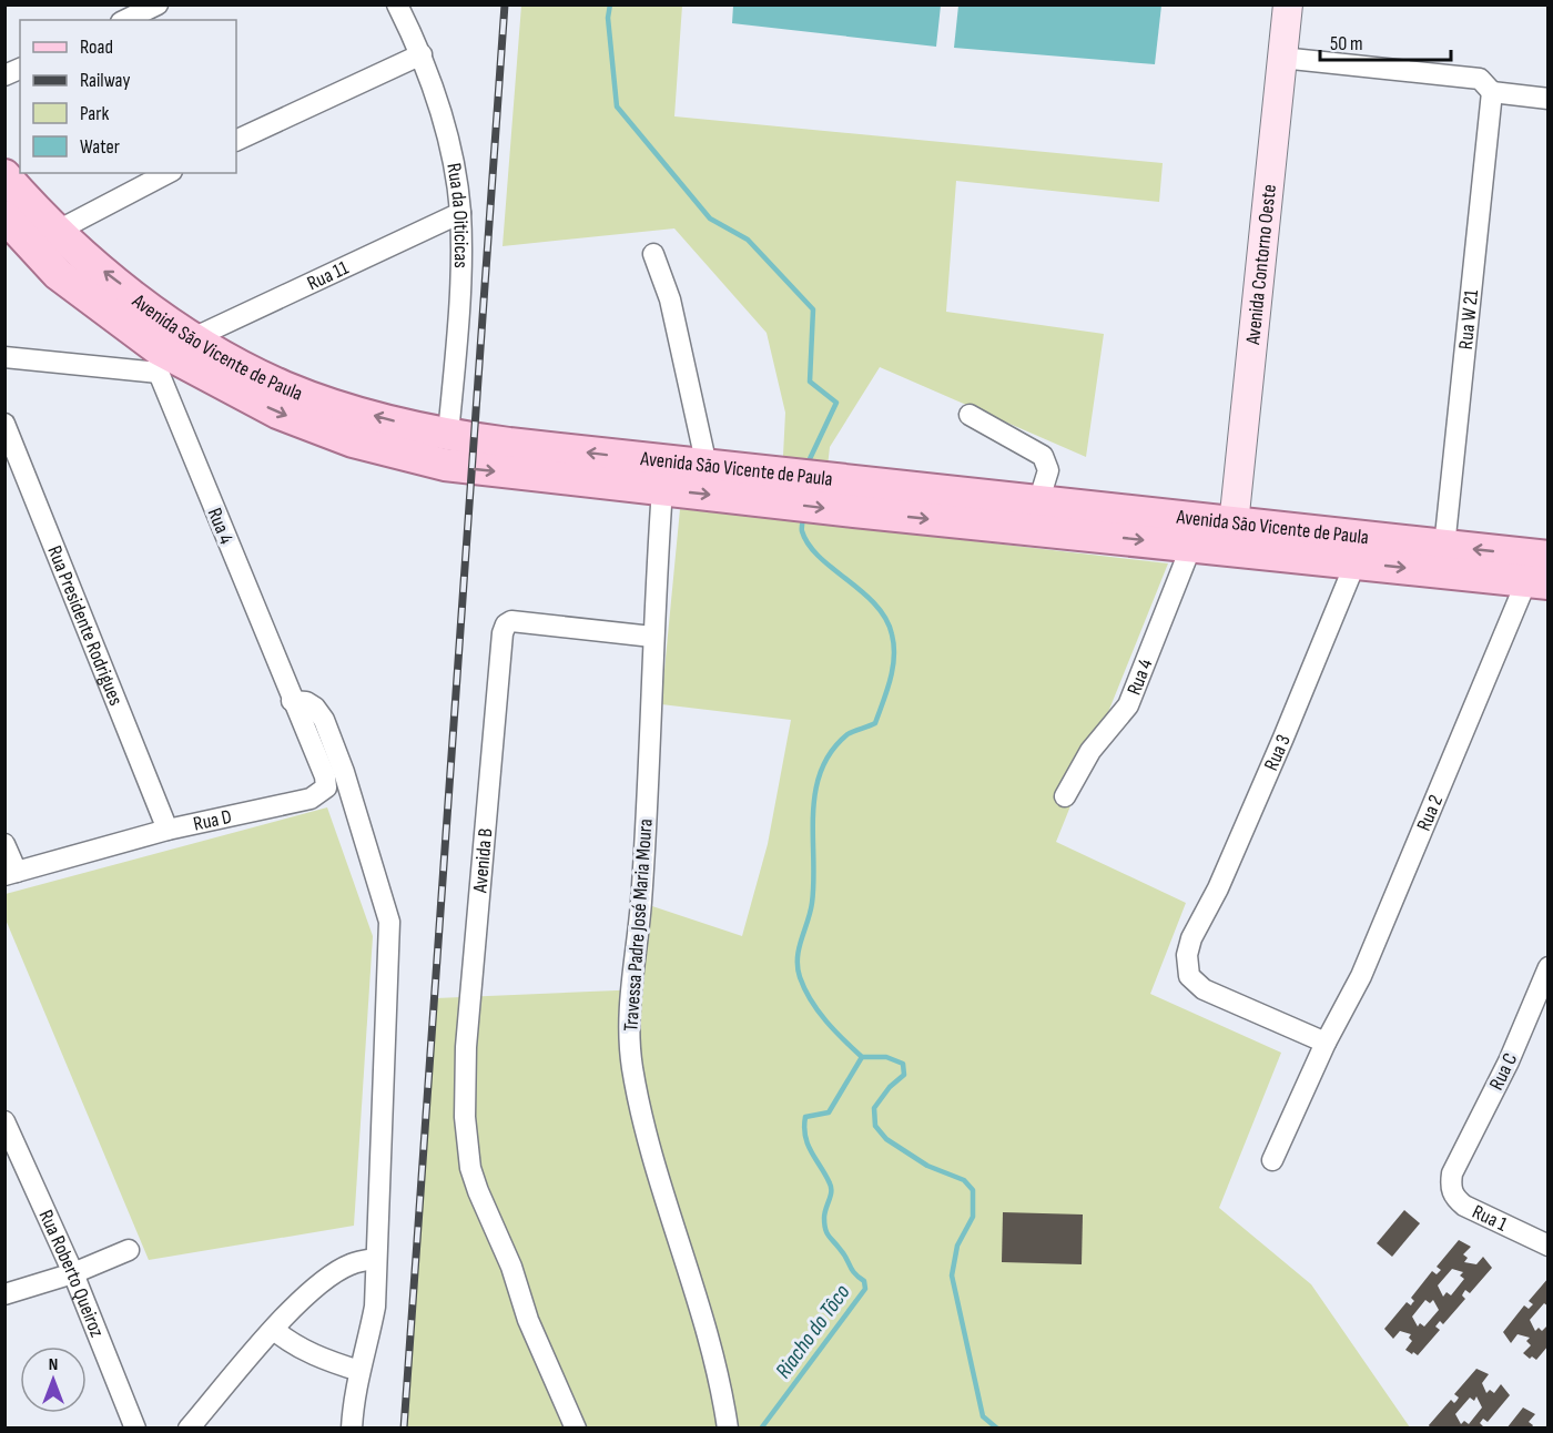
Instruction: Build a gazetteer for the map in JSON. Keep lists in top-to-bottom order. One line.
{"streets":{"main road":["Avenida São Vicente de Paula"],"street":["Rua da Oiticicas","Avenida Contorno Oeste","Rua 11","Rua W 21","Rua 4","Rua Presidente Rodrigues","Rua 3","Rua 2","Rua D","Avenida B","Travessa Padre José Maria Moura","Rua C","Rua 1","Rua Roberto Queiroz"]},"crossings":[["Rua da Oiticicas","Rua 11"],["Rua da Oiticicas","Avenida São Vicente de Paula"],["Avenida Contorno Oeste","Avenida São Vicente de Paula"],["Rua 11","Avenida São Vicente de Paula"],["Rua W 21","Avenida São Vicente de Paula"],["Avenida São Vicente de Paula","Rua 4"],["Avenida São Vicente de Paula","Rua 3"],["Avenida São Vicente de Paula","Rua 2"],["Avenida São Vicente de Paula","Travessa Padre José Maria Moura"],["Rua 4","Rua D"],["Rua Presidente Rodrigues","Rua D"],["Rua 3","Rua 2"],["Avenida B","Travessa Padre José Maria Moura"],["Rua C","Rua 1"]],"water":["Riacho do Tôco"],"legend":["Road","Railway","Park","Water"],"scale_bar":"50 m","north":"top"}
